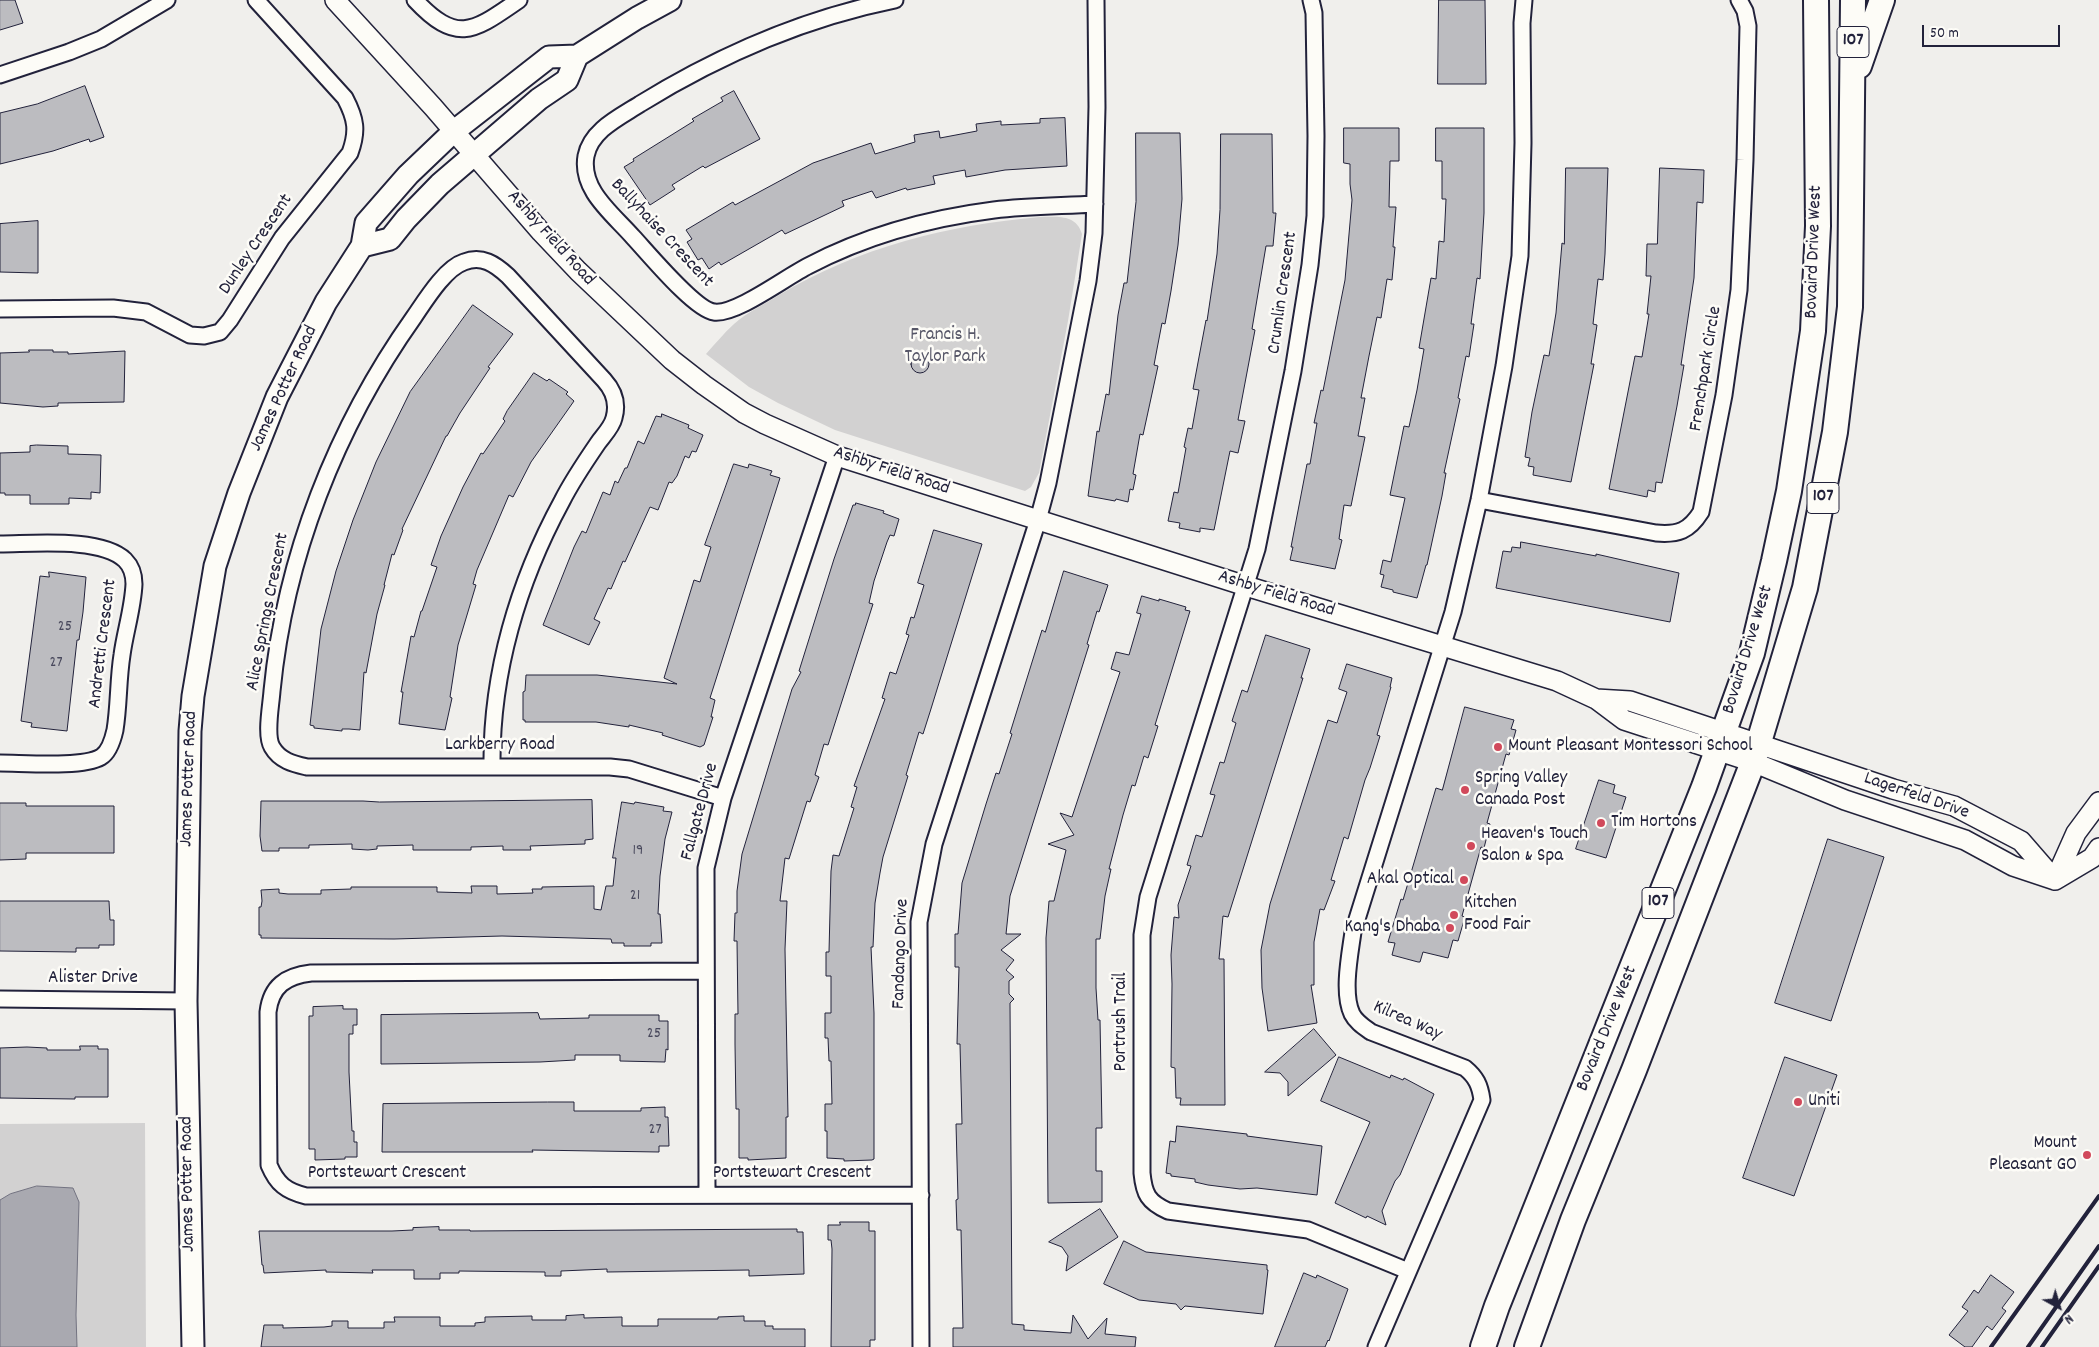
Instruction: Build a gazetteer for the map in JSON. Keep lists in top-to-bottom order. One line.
{"streets":{"main road":["107","Bovaird Drive West","James Potter Road"],"street":["Ballyhaise Crescent","Ashby Field Road","Dunley Crescent","Crumlin Crescent","Frenchpark Circle","Alice Springs Crescent","Andretti Crescent","Larkberry Road","Lagerfeld Drive","Fallgate Drive","Fandango Drive","Alister Drive","Portrush Trail","Kilrea Way","Portstewart Crescent"]},"crossings":[["Ashby Field Road","Bovaird Drive West"],["Ashby Field Road","Crumlin Crescent"],["Ashby Field Road","James Potter Road"],["Ashby Field Road","Lagerfeld Drive"],["Ashby Field Road","Fallgate Drive"],["Ashby Field Road","Fandango Drive"],["Ashby Field Road","Portrush Trail"],["Ashby Field Road","Kilrea Way"],["Bovaird Drive West","Lagerfeld Drive"],["Crumlin Crescent","Portrush Trail"],["James Potter Road","Alister Drive"],["Alice Springs Crescent","Larkberry Road"],["Larkberry Road","Fallgate Drive"],["Fallgate Drive","Portstewart Crescent"],["Fandango Drive","Portstewart Crescent"],["Portrush Trail","Kilrea Way"]],"parks":["Francis H. Taylor Park"],"places":["Mount Pleasant Montessori School","Spring Valley Canada Post","Tim Hortons","Heaven's Touch Salon & Spa","Akal Optical","Kitchen Food Fair","Kang's Dhaba","Uniti","Mount Pleasant GO"],"house_numbers":["25","27","19","21","25","27"],"scale_bar":"50 m","north":"bottom right"}
